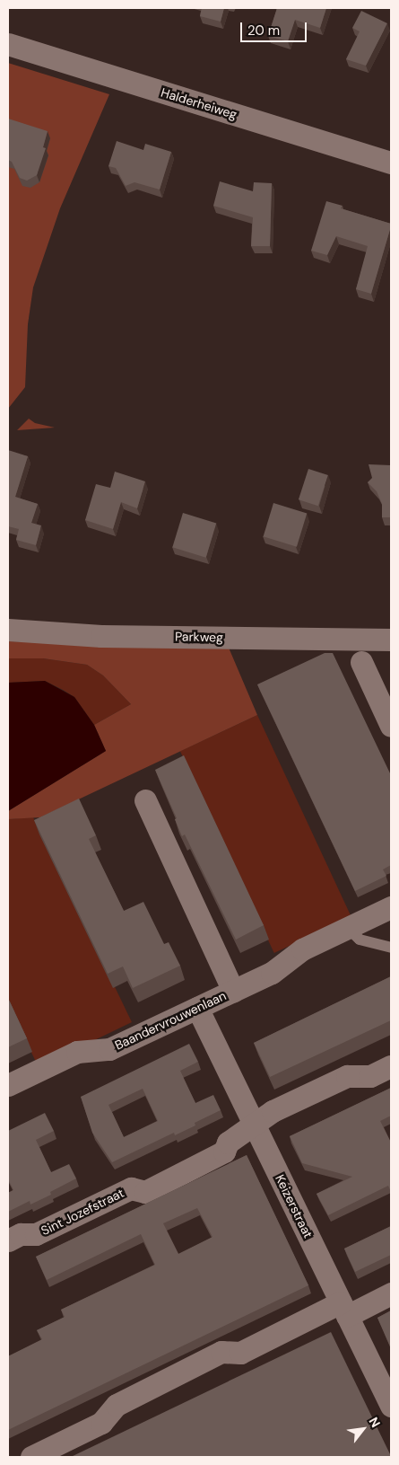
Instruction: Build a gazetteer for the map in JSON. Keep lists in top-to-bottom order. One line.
{"streets":{"street":["Halderheiweg","Parkweg","Baandervrouwenlaan","Keizerstraat","Sint Jozefstraat"]},"crossings":[["Baandervrouwenlaan","Keizerstraat"],["Keizerstraat","Sint Jozefstraat"]],"scale_bar":"20 m","north":"top right"}
